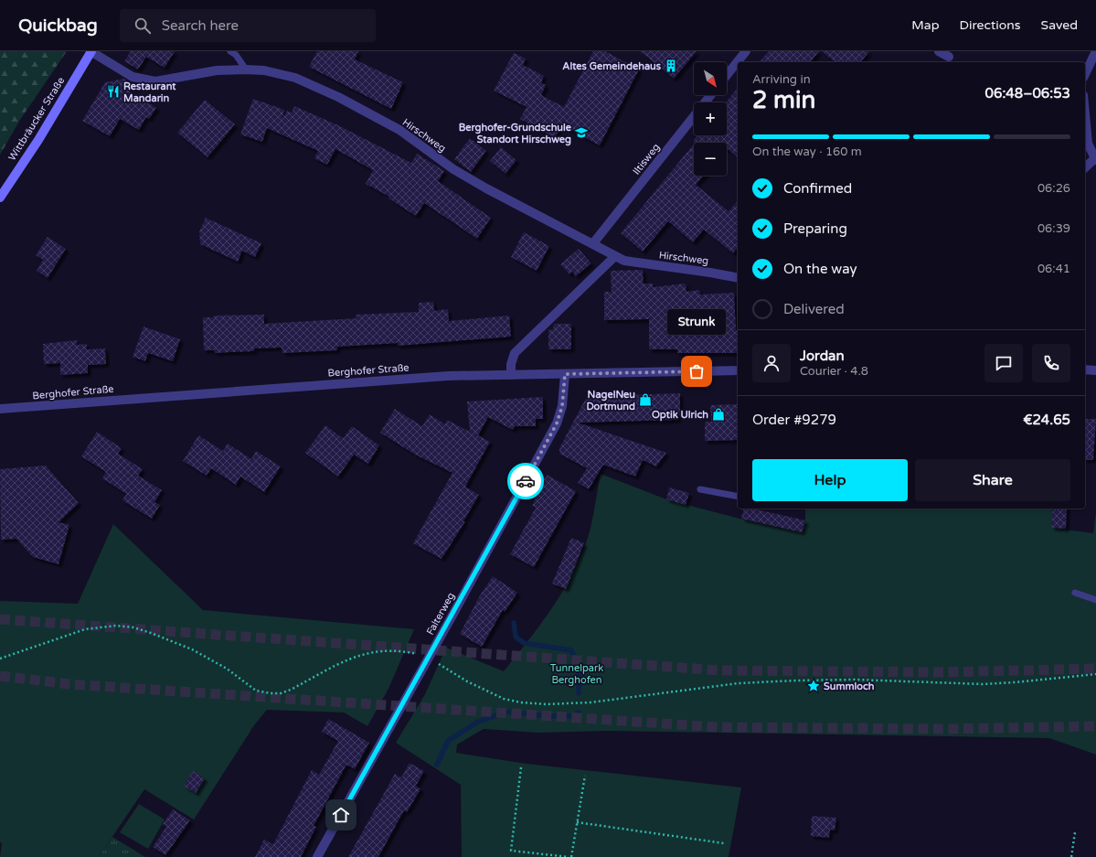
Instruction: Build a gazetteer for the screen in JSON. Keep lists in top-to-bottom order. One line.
{"streets":{"main road":["Wittbräucker Straße"],"street":["Hirschweg","Iltisweg","Berghofer Straße","Falterweg"]},"crossings":[["Wittbräucker Straße","Hirschweg"],["Hirschweg","Iltisweg"],["Berghofer Straße","Falterweg"]],"parks":["Tunnelpark Berghofen"],"places":{"building":["Altes Gemeindehaus"],"restaurant":["Restaurant Mandarin"],"school or university":["Berghofer-Grundschule Standort Hirschweg"],"other":["Strunk"],"shop":["NagelNeu Dortmund","Optik Ulrich"],"place":["Summloch"]},"north":"bottom right","page":{"header":"Quickbag","search":"Search here","nav":["Map","Directions","Saved"],"map_buttons":["+","−"],"heading":["2 min","Arriving in","06:48–06:53"],"panel":["Jordan","Courier · 4.8","Order #9279","€24.65"],"bar":"On the way · 160 m","list":[["Confirmed","06:26"],["Preparing","06:39"],["On the way","06:41"],"Delivered"],"bubble":"Strunk","buttons":["Help","Share"]}}
